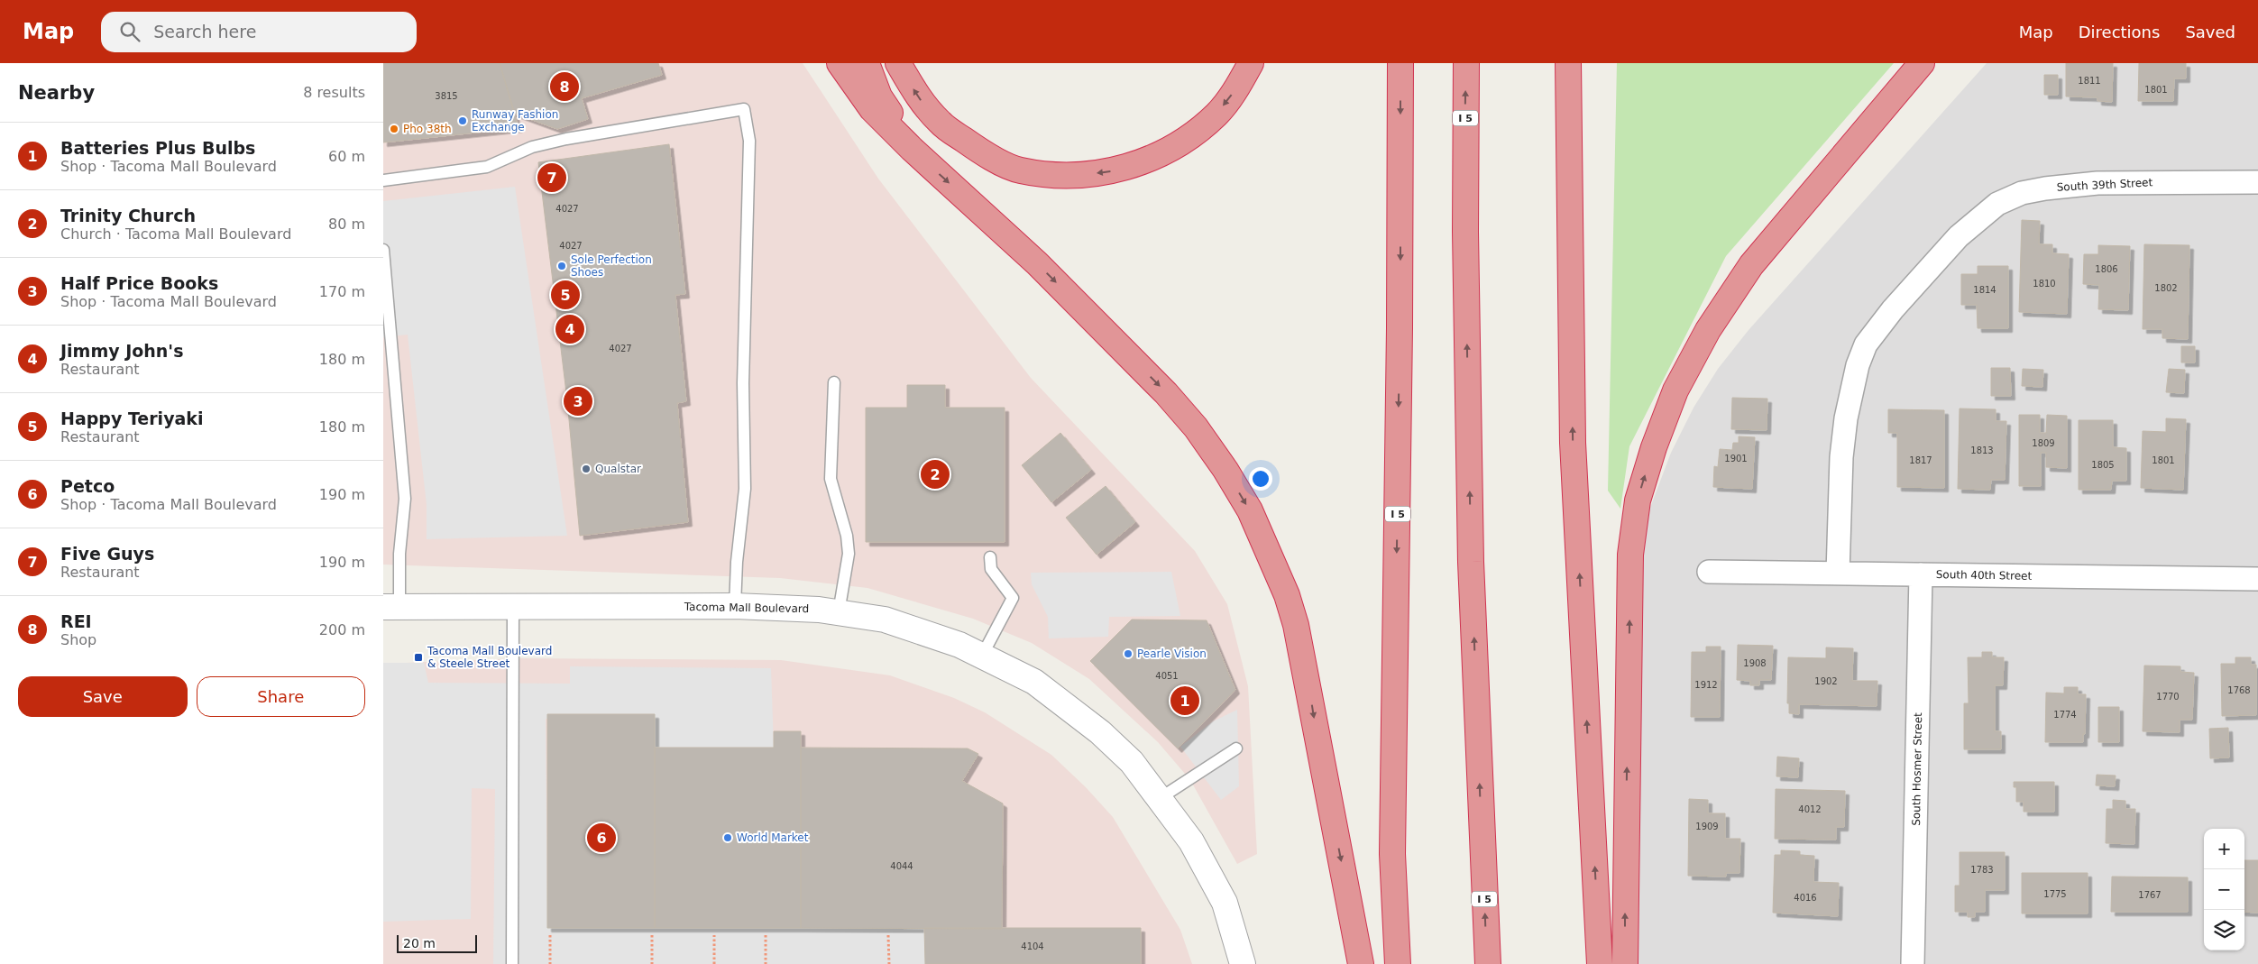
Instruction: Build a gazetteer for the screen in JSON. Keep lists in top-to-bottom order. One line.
{"streets":{"highway":["I 5"],"street":["South 39th Street","South 40th Street","Tacoma Mall Boulevard","South Hosmer Street"]},"crossings":[["South 39th Street","South 40th Street"],["South 40th Street","South Hosmer Street"]],"places":{"other":["Runway Fashion Exchange","Pho 38th","Sole Perfection Shoes","Qualstar","Pearle Vision","World Market"],"transit":["Tacoma Mall Boulevard & Steele Street"]},"house_numbers":["1811","1801","3815","4027","4027","1806","1810","1802","1814","4027","1809","1813","1901","1817","1801","1805","1908","4051","1902","1912","1768","1770","1774","4012","1909","4044","1783","1775","1767","4016","4104"],"scale_bar":"20 m","page":{"header":"Map","search":"Search here","nav":["Map","Directions","Saved"],"heading":["Nearby","8 results"],"pins":["8","7","5","4","3","2","1","6"],"list":[{"mark":"1","name":"Batteries Plus Bulbs","note":"Shop · Tacoma Mall Boulevard","value":"60 m"},{"mark":"2","name":"Trinity Church","note":"Church · Tacoma Mall Boulevard","value":"80 m"},{"mark":"3","name":"Half Price Books","note":"Shop · Tacoma Mall Boulevard","value":"170 m"},{"mark":"4","name":"Jimmy John's","note":"Restaurant","value":"180 m"},{"mark":"5","name":"Happy Teriyaki","note":"Restaurant","value":"180 m"},{"mark":"6","name":"Petco","note":"Shop · Tacoma Mall Boulevard","value":"190 m"},{"mark":"7","name":"Five Guys","note":"Restaurant","value":"190 m"},{"mark":"8","name":"REI","note":"Shop","value":"200 m"}],"buttons":["Save","Share"],"map_buttons":["+","−"],"scale":"20 m"}}
